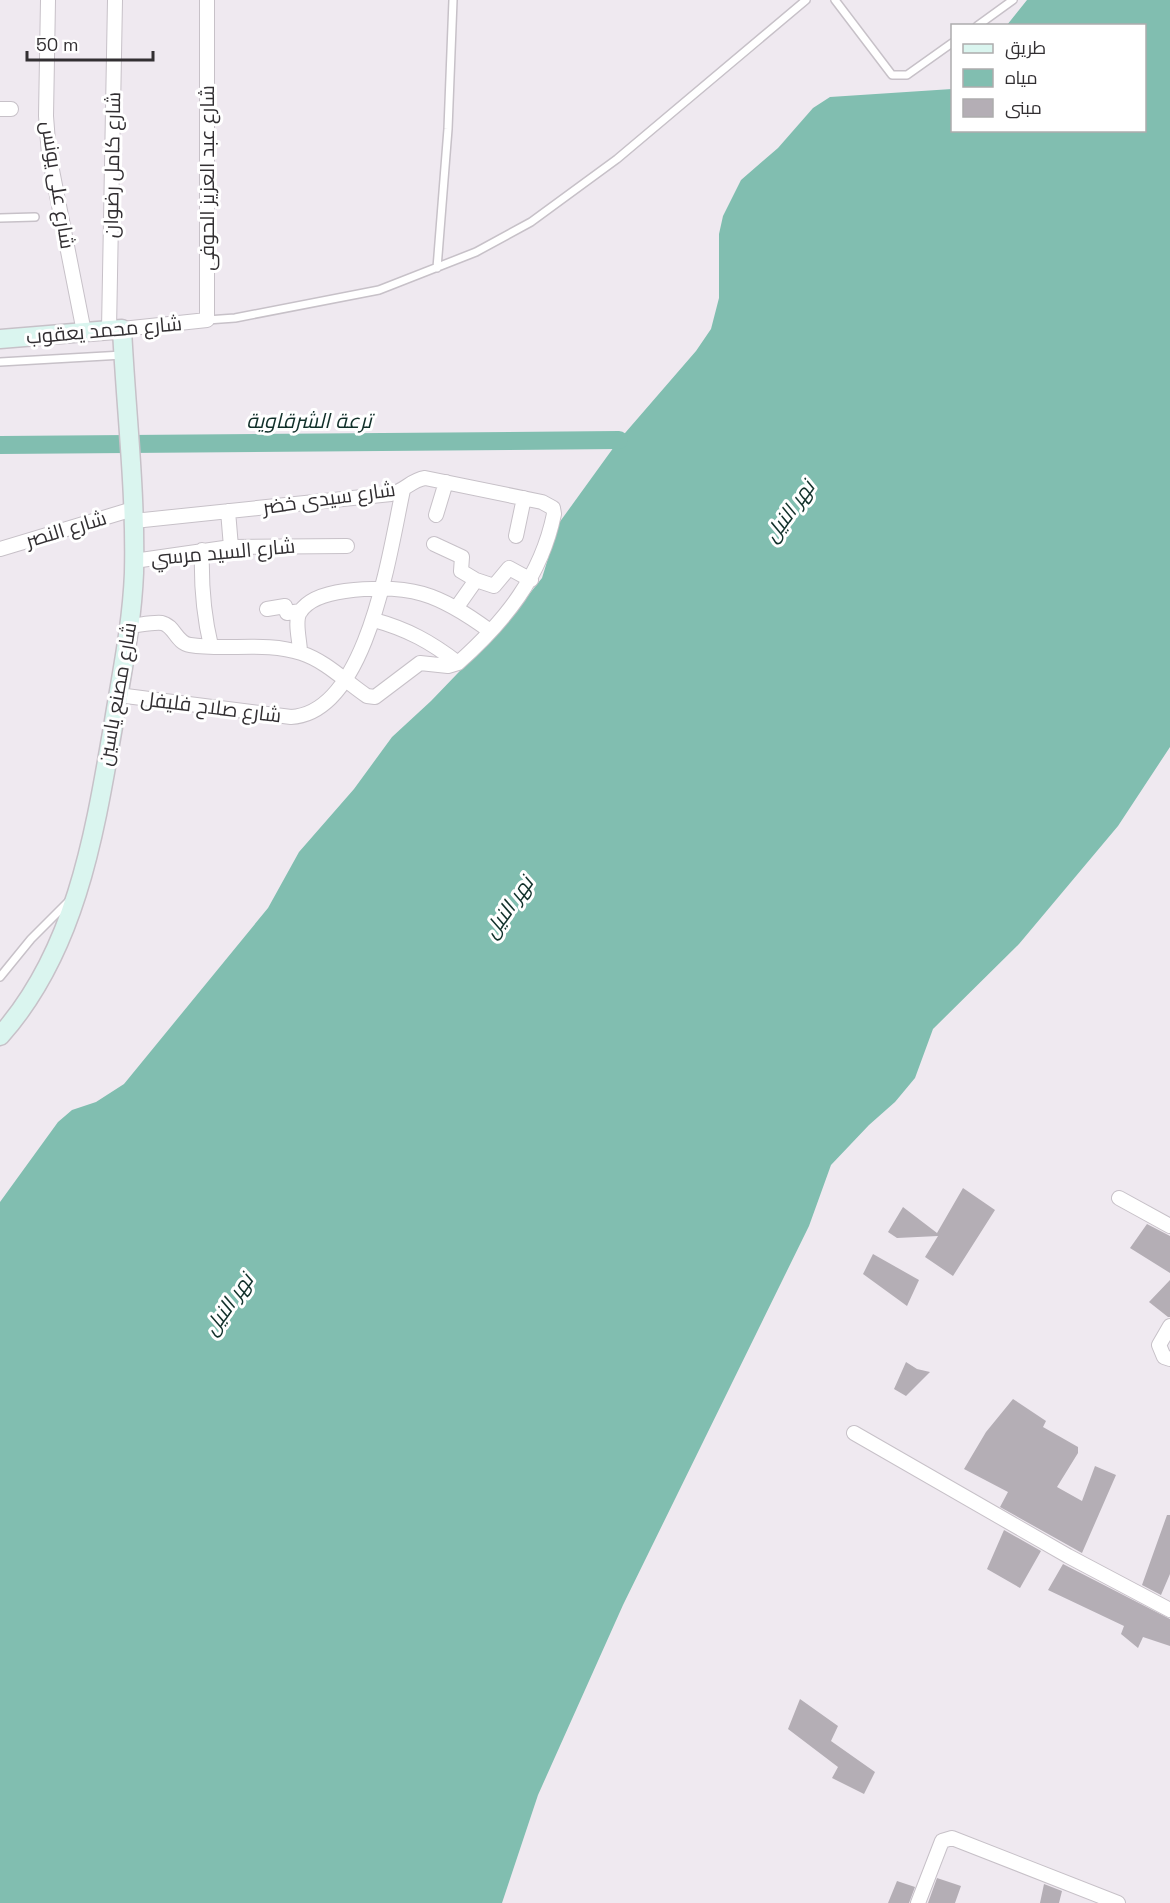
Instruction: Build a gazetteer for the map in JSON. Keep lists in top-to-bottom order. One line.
{"streets":{"main road":["شارع محمد يعقوب","شارع مصنع ياسين"],"street":["شارع كامل رضوان","شارع عبد العزيز الحوفى","شارع على يونس","شارع سيدى خضر","شارع النصر","شارع السيد مرسي","شارع صلاح فليفل"]},"crossings":[["شارع كامل رضوان","شارع محمد يعقوب"],["شارع كامل رضوان","شارع مصنع ياسين"],["شارع عبد العزيز الحوفى","شارع محمد يعقوب"],["شارع على يونس","شارع محمد يعقوب"],["شارع محمد يعقوب","شارع مصنع ياسين"],["شارع سيدى خضر","شارع النصر"],["شارع سيدى خضر","شارع مصنع ياسين"],["شارع النصر","شارع مصنع ياسين"],["شارع السيد مرسي","شارع مصنع ياسين"],["شارع مصنع ياسين","شارع صلاح فليفل"]],"water":["ترعة الشرقاوية","نهر النيل"],"legend":["طريق","مياه","مبنى"],"scale_bar":"50 m"}
